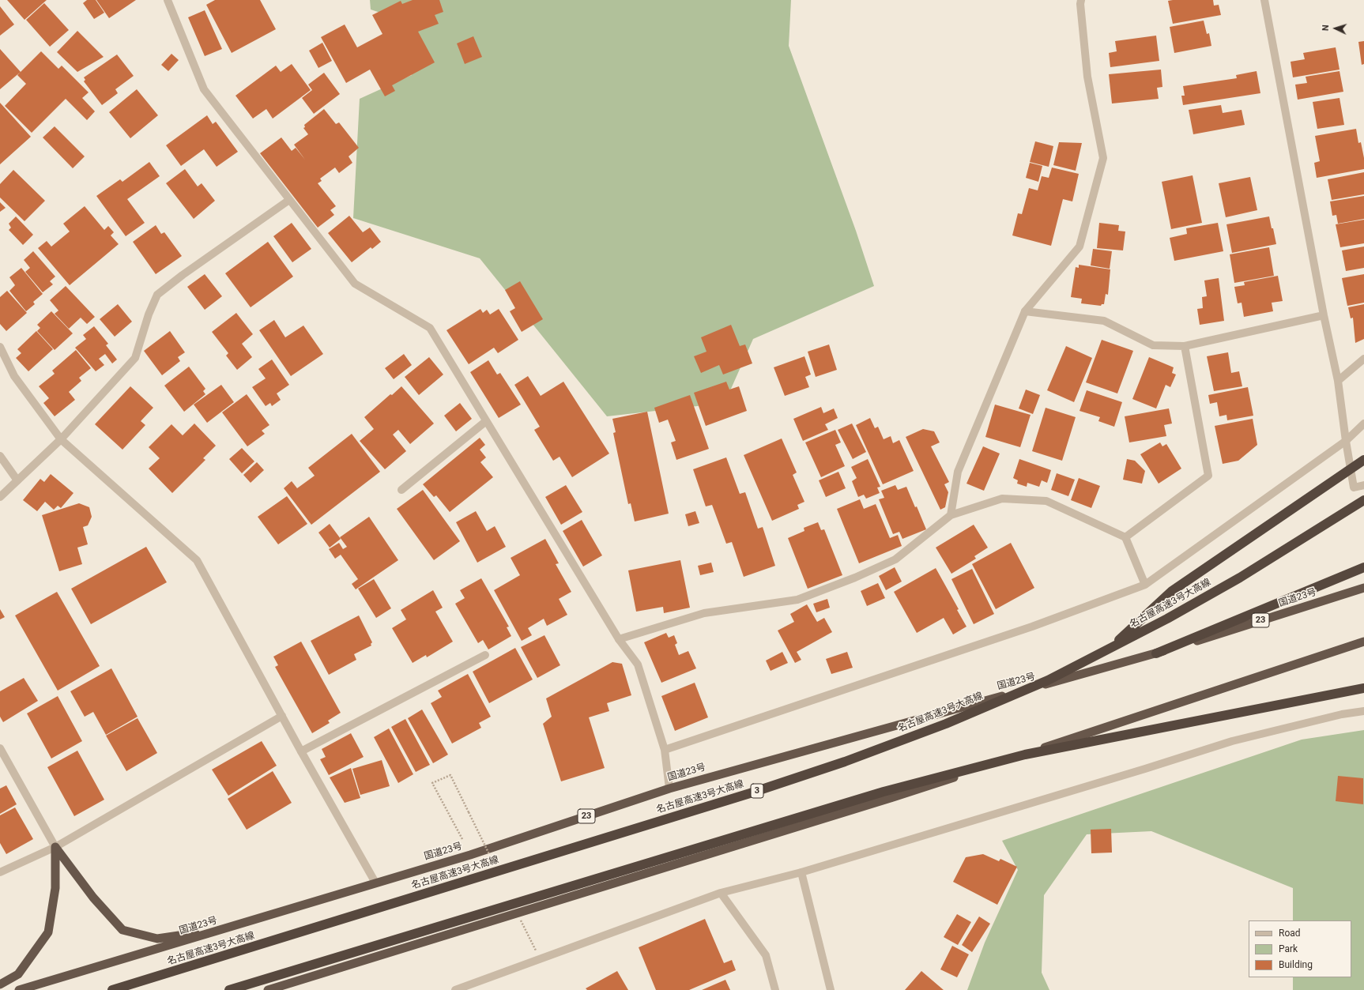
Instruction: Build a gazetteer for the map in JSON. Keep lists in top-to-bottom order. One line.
{"streets":{"highway":["国道23号","名古屋高速3号大高線","23","3"]},"legend":["Road","Park","Building"],"north":"left"}
